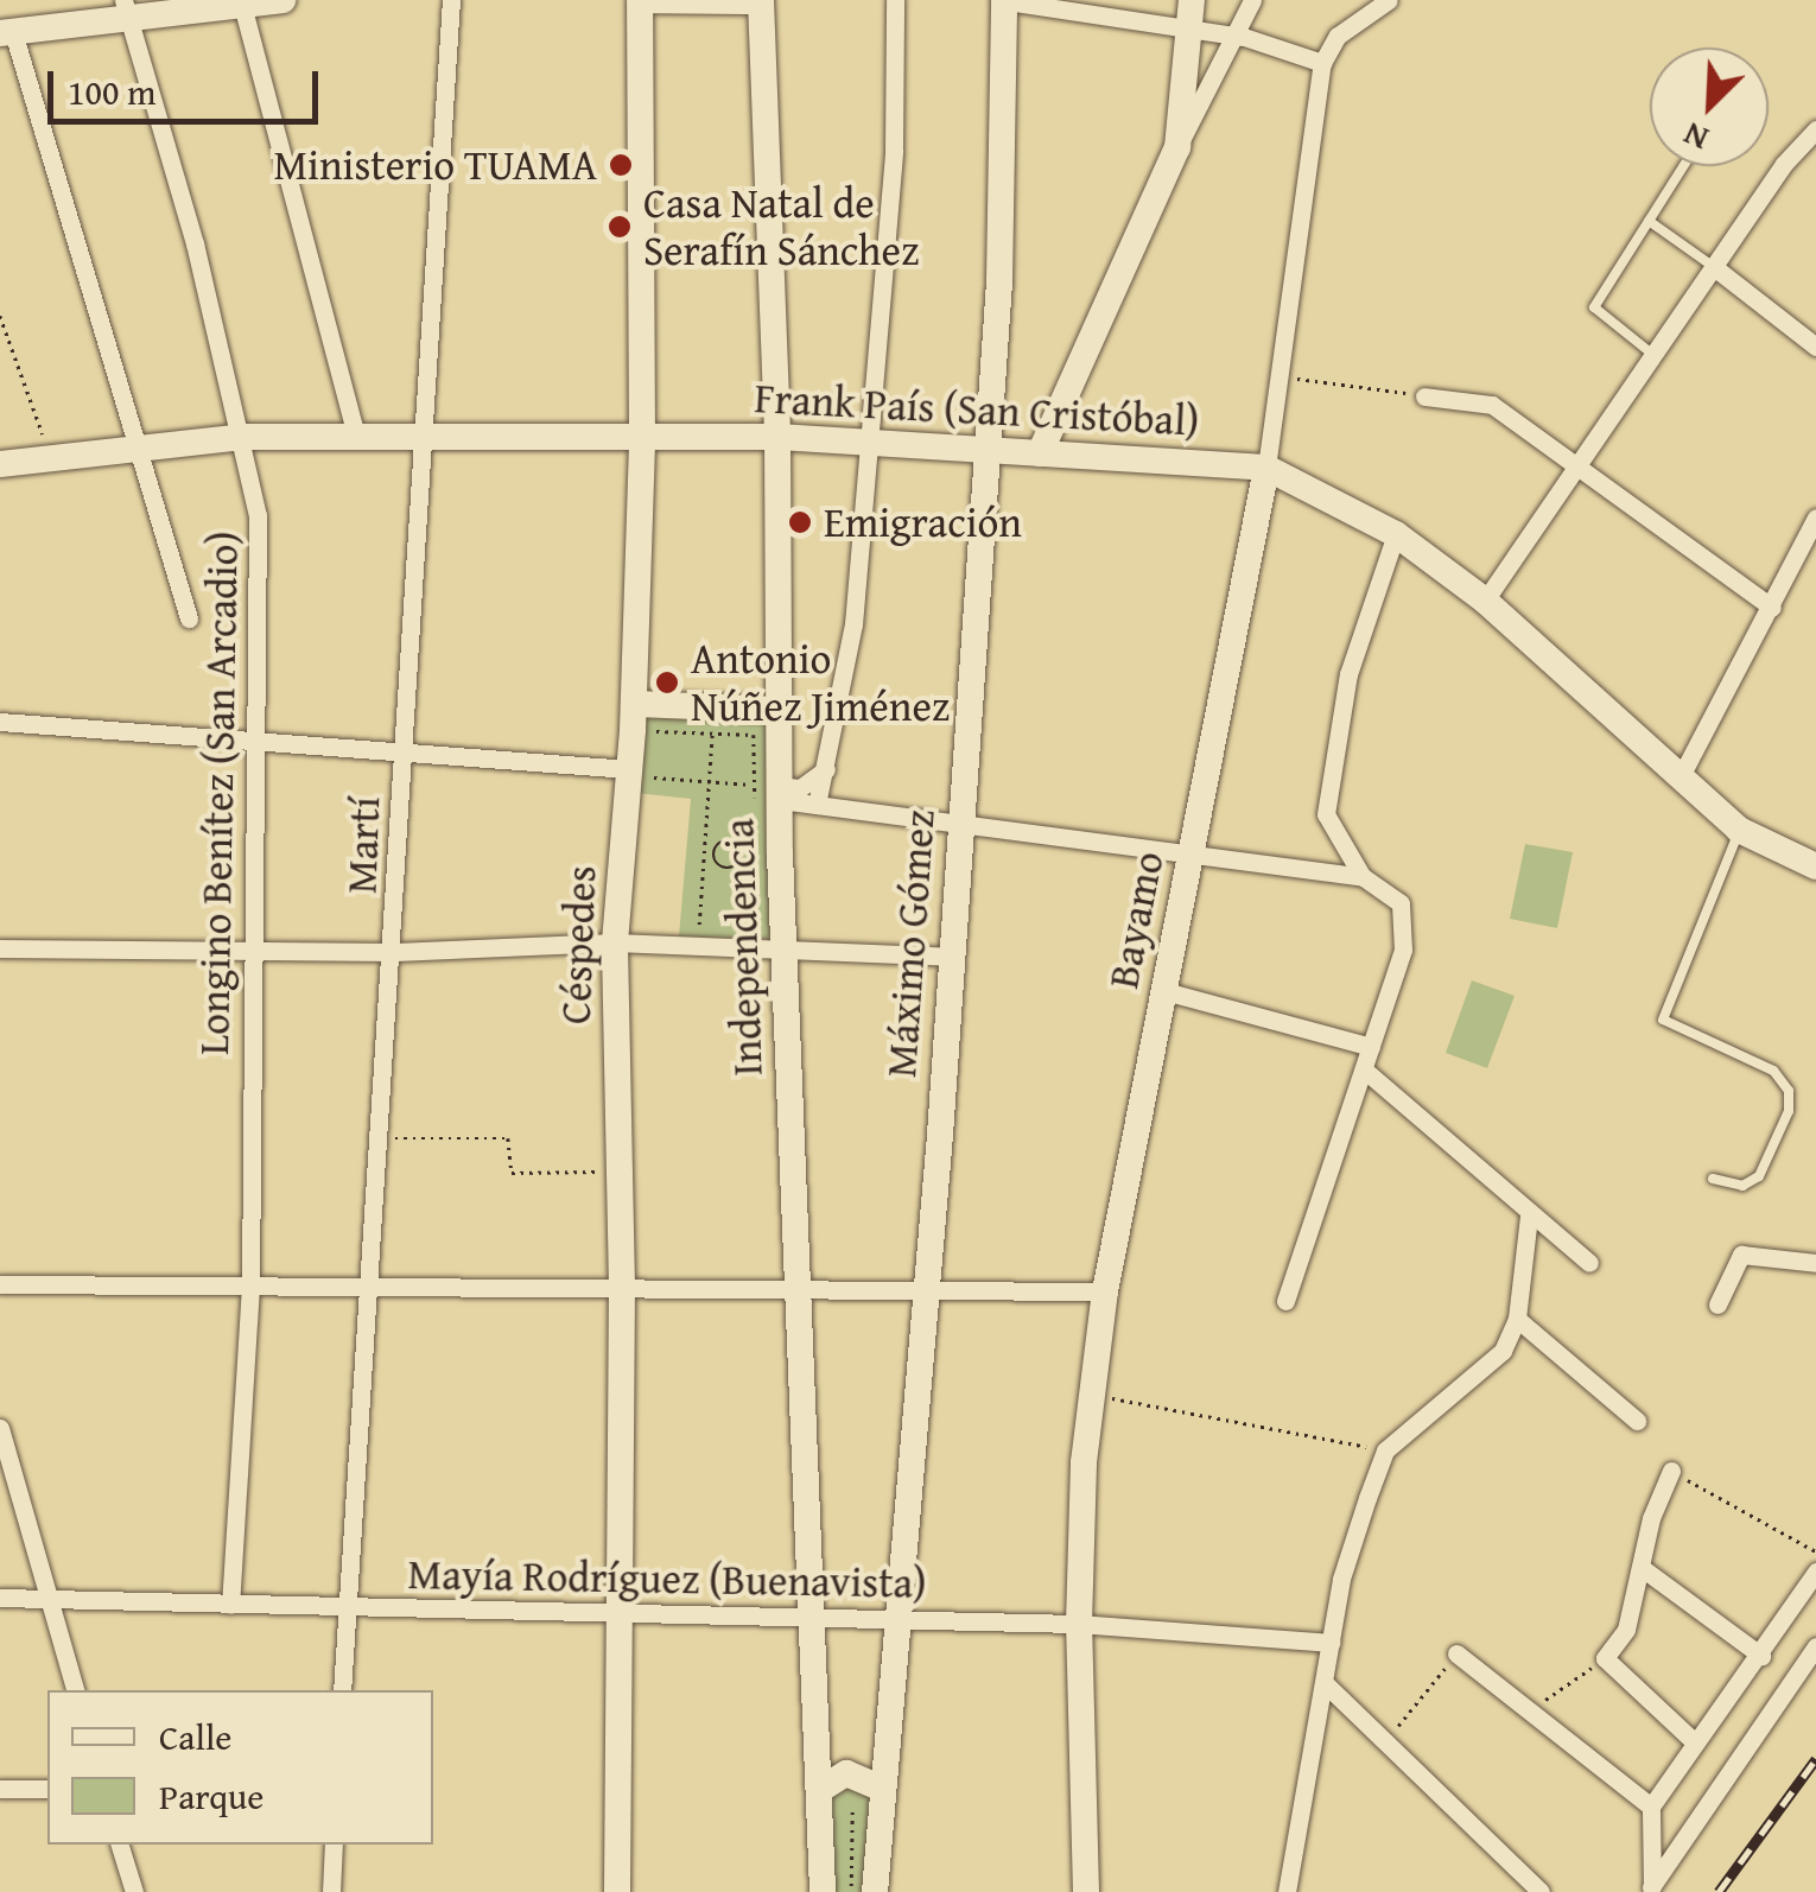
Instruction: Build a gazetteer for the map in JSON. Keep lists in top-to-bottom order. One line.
{"streets":{"street":["Frank País (San Cristóbal)","Longino Benítez (San Arcadio)","Martí","Bayamo","Máximo Gómez","Céspedes","Independencia","Mayía Rodríguez (Buenavista)"]},"crossings":[["Frank País (San Cristóbal)","Longino Benítez (San Arcadio)"],["Frank País (San Cristóbal)","Martí"],["Frank País (San Cristóbal)","Bayamo"],["Frank País (San Cristóbal)","Máximo Gómez"],["Frank País (San Cristóbal)","Céspedes"],["Frank País (San Cristóbal)","Independencia"],["Longino Benítez (San Arcadio)","Mayía Rodríguez (Buenavista)"],["Martí","Mayía Rodríguez (Buenavista)"],["Bayamo","Mayía Rodríguez (Buenavista)"],["Máximo Gómez","Mayía Rodríguez (Buenavista)"],["Céspedes","Mayía Rodríguez (Buenavista)"],["Independencia","Mayía Rodríguez (Buenavista)"]],"places":["Ministerio TUAMA","Casa Natal de Serafín Sánchez","Emigración","Antonio Núñez Jiménez"],"legend":["Calle","Parque"],"scale_bar":"100 m","north":"bottom left"}
